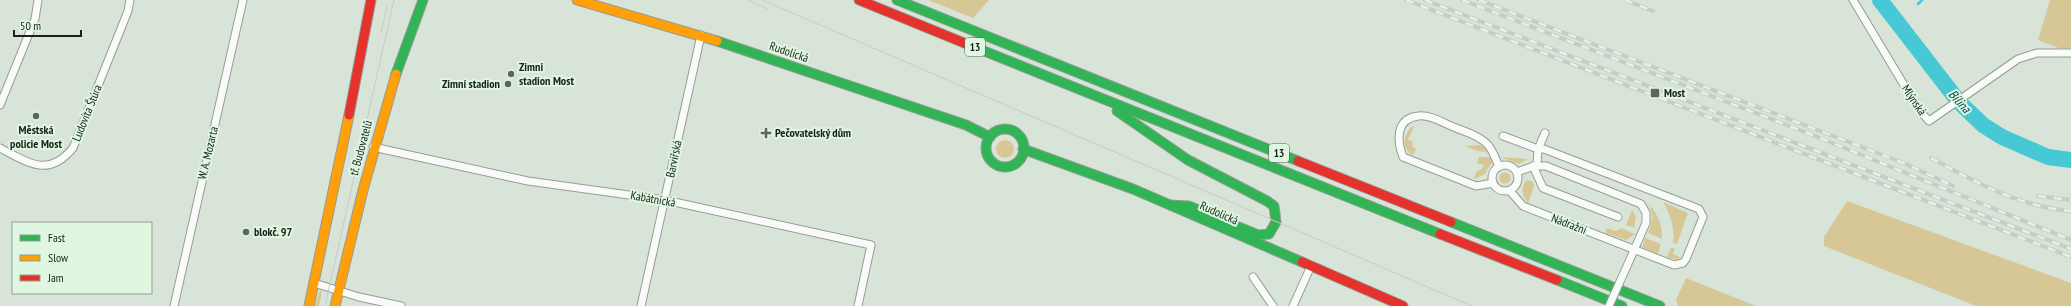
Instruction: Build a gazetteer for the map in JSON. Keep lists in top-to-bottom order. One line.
{"streets":{"main road":["13","Rudolická","tř. Budovatelů"],"street":["Mlýnská","Ludovíta Štúra","W. A. Mozarta","Barvířská","Kabátnická","Nádražní"]},"crossings":[["Rudolická","Barvířská"],["tř. Budovatelů","Kabátnická"],["Barvířská","Kabátnická"]],"water":["Bílina"],"places":{"other":["Zimni stadion Most","Zimní stadion","Městská policie Most","blokč. 97"],"transit":["Most"],"health":["Pečovatelský dům"]},"legend":["Fast","Slow","Jam"],"scale_bar":"50 m"}
